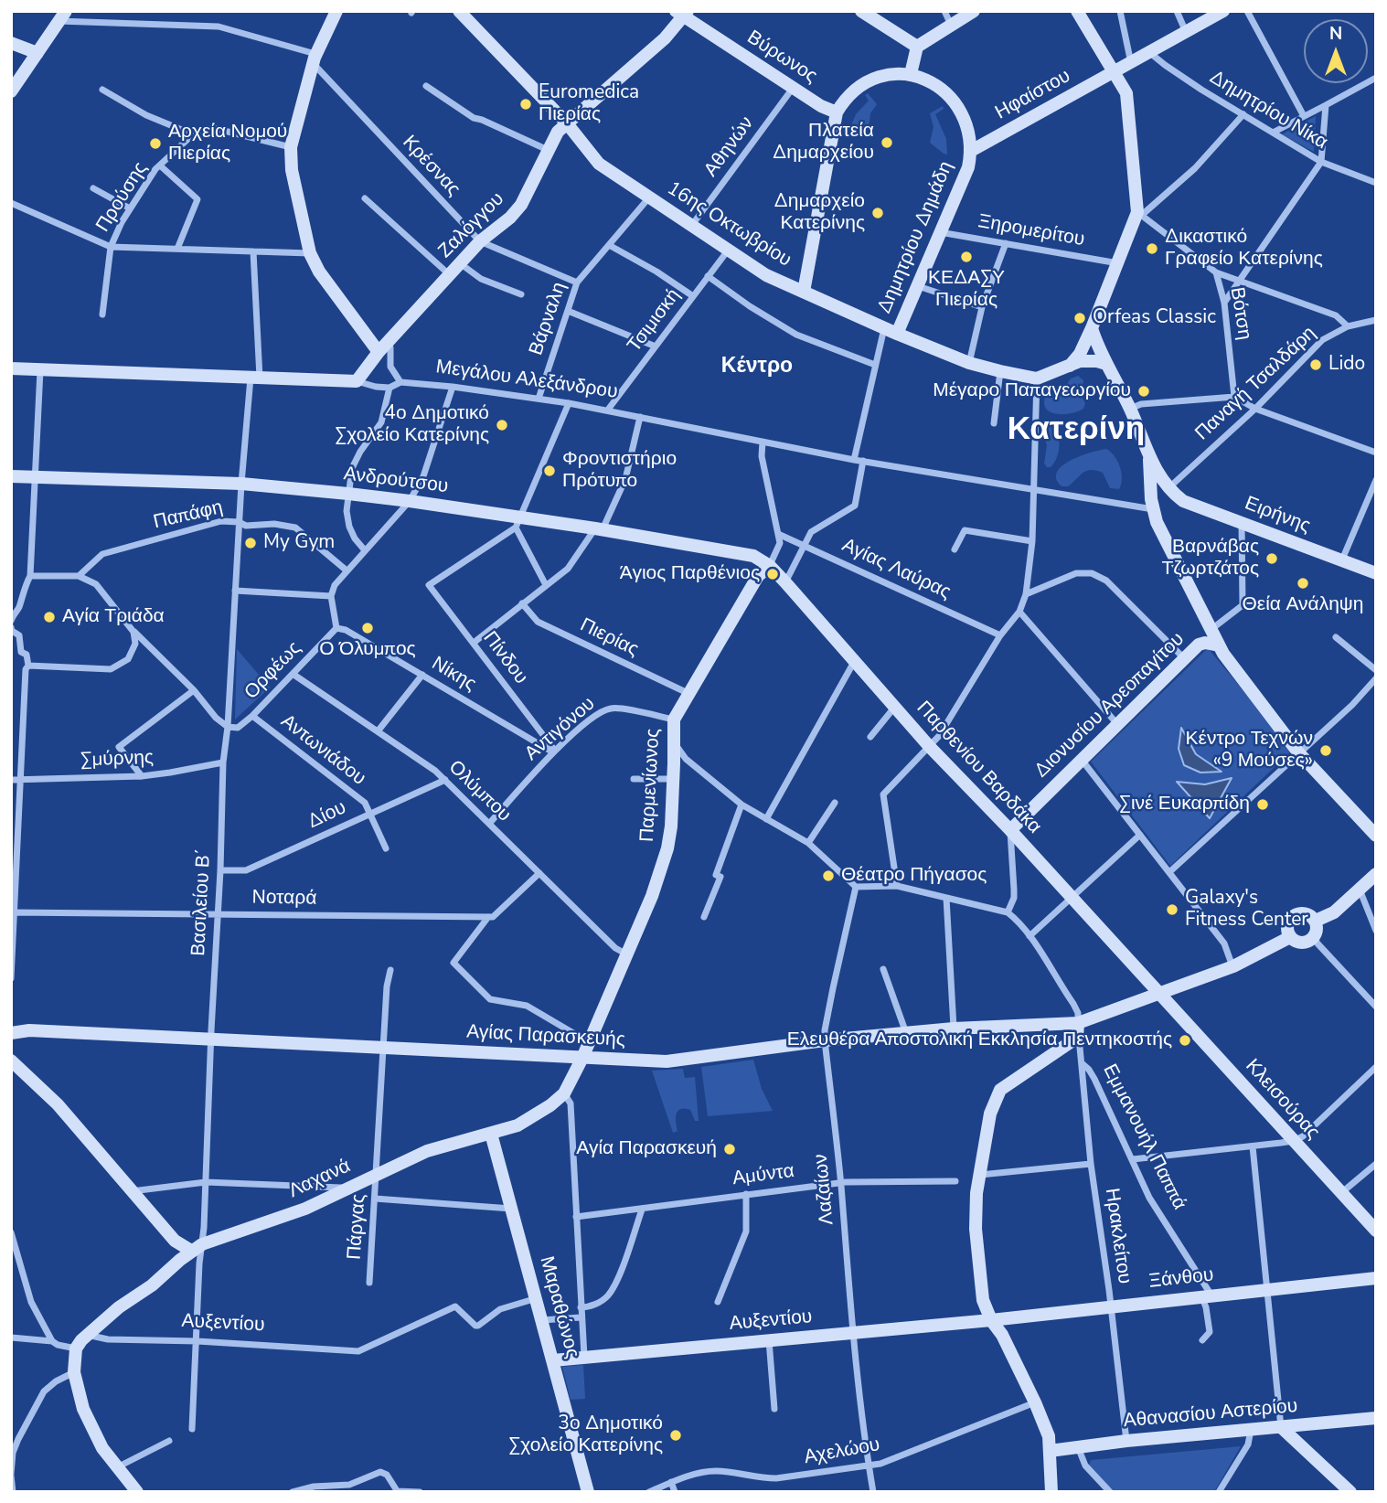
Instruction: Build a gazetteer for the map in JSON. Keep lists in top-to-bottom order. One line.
{"streets":{"street":["Βύρωνος","Ηφαίστου","Δημητρίου Νίκα","Αθηνών","Κρέσνας","Προύσης","16ης Οκτωβρίου","Ζαλόγγου","Ξηρομερίτου","Δημητρίου Δημάδη","Βότση","Βάρναλη","Τσιμισκή","Μεγάλου Αλεξάνδρου","Παναγή Τσαλδάρη","Ανδρούτσου","Παπάφη","Ειρήνης","Αγίας Λαύρας","Πιερίας","Πίνδου","Ορφέως","Νίκης","Διονυσίου Αρεοπαγίτου","Αντιγόνου","Αντωνιάδου","Σμύρνης","Παρθενίου Βαρδάκα","Παρμενίωνος","Ολύμπου","Δίου","Νοταρά","Βασιλείου Β΄","Αγίας Παρασκευής","Κλεισούρας","Εμμανουήλ Παππά","Αμύντα","Λαχανά","Λαζαίων","Πάργας","Ηρακλείτου","Ξάνθου","Μαραθώνος","Αυξεντίου","Αθανασίου Αστερίου","Αχελώου"]},"crossings":[["Βύρωνος","Αθηνών"],["Βύρωνος","Ζαλόγγου"],["Βύρωνος","Δημητρίου Δημάδη"],["Ηφαίστου","Δημητρίου Νίκα"],["Ηφαίστου","Δημητρίου Δημάδη"],["Αθηνών","16ης Οκτωβρίου"],["Κρέσνας","Ζαλόγγου"],["Κρέσνας","Βάρναλη"],["16ης Οκτωβρίου","Ζαλόγγου"],["16ης Οκτωβρίου","Δημητρίου Δημάδη"],["16ης Οκτωβρίου","Βάρναλη"],["16ης Οκτωβρίου","Τσιμισκή"],["Ξηρομερίτου","Δημητρίου Δημάδη"],["Βάρναλη","Μεγάλου Αλεξάνδρου"],["Τσιμισκή","Μεγάλου Αλεξάνδρου"],["Παναγή Τσαλδάρη","Ειρήνης"],["Ανδρούτσου","Πίνδου"],["Ανδρούτσου","Παρθενίου Βαρδάκα"],["Ανδρούτσου","Παρμενίωνος"],["Ανδρούτσου","Βασιλείου Β΄"],["Παπάφη","Βασιλείου Β΄"],["Πιερίας","Παρμενίωνος"],["Πίνδου","Νίκης"],["Πίνδου","Αντιγόνου"],["Ορφέως","Νίκης"],["Ορφέως","Αντωνιάδου"],["Ορφέως","Ολύμπου"],["Ορφέως","Βασιλείου Β΄"],["Νίκης","Αντιγόνου"],["Διονυσίου Αρεοπαγίτου","Παρθενίου Βαρδάκα"],["Αντιγόνου","Παρμενίωνος"],["Αντιγόνου","Ολύμπου"],["Αντωνιάδου","Δίου"],["Σμύρνης","Βασιλείου Β΄"],["Παρθενίου Βαρδάκα","Παρμενίωνος"],["Παρθενίου Βαρδάκα","Κλεισούρας"],["Παρμενίωνος","Ολύμπου"],["Παρμενίωνος","Αγίας Παρασκευής"],["Παρμενίωνος","Λαχανά"],["Ολύμπου","Δίου"],["Δίου","Βασιλείου Β΄"],["Νοταρά","Βασιλείου Β΄"],["Βασιλείου Β΄","Αγίας Παρασκευής"],["Βασιλείου Β΄","Λαχανά"],["Βασιλείου Β΄","Αυξεντίου"],["Αγίας Παρασκευής","Λαχανά"],["Αγίας Παρασκευής","Λαζαίων"],["Αγίας Παρασκευής","Πάργας"],["Αγίας Παρασκευής","Ηρακλείτου"],["Εμμανουήλ Παππά","Ηρακλείτου"],["Εμμανουήλ Παππά","Ξάνθου"],["Αμύντα","Λαζαίων"],["Λαχανά","Πάργας"],["Λαχανά","Μαραθώνος"],["Λαχανά","Αυξεντίου"],["Λαζαίων","Αυξεντίου"],["Λαζαίων","Αχελώου"],["Ηρακλείτου","Ξάνθου"],["Ηρακλείτου","Αθανασίου Αστερίου"],["Ξάνθου","Αυξεντίου"],["Μαραθώνος","Αυξεντίου"]],"districts":["Κέντρο","Κατερίνη"],"places":["Euromedica Πιερίας","Πλατεία Δημαρχείου","Αρχεία Νομού Πιερίας","Δημαρχείο Κατερίνης","Δικαστικό Γραφείο Κατερίνης","ΚΕΔΑΣΥ Πιερίας","Orfeas Classic","Lido","Μέγαρο Παπαγεωργίου","4ο Δημοτικό Σχολείο Κατερίνης","Φροντιστήριο Πρότυπο","My Gym","Βαρνάβας Τζωρτζάτος","Άγιος Παρθένιος","Θεία Ανάληψη","Αγία Τριάδα","Ο Όλυμπος","Κέντρο Τεχνών «9 Μούσες»","Σινέ Ευκαρπίδη","Θέατρο Πήγασος","Galaxy's Fitness Center","Ελευθέρα Αποστολική Εκκλησία Πεντηκοστής","Αγία Παρασκευή","3ο Δημοτικό Σχολείο Κατερίνης"],"north":"top"}
